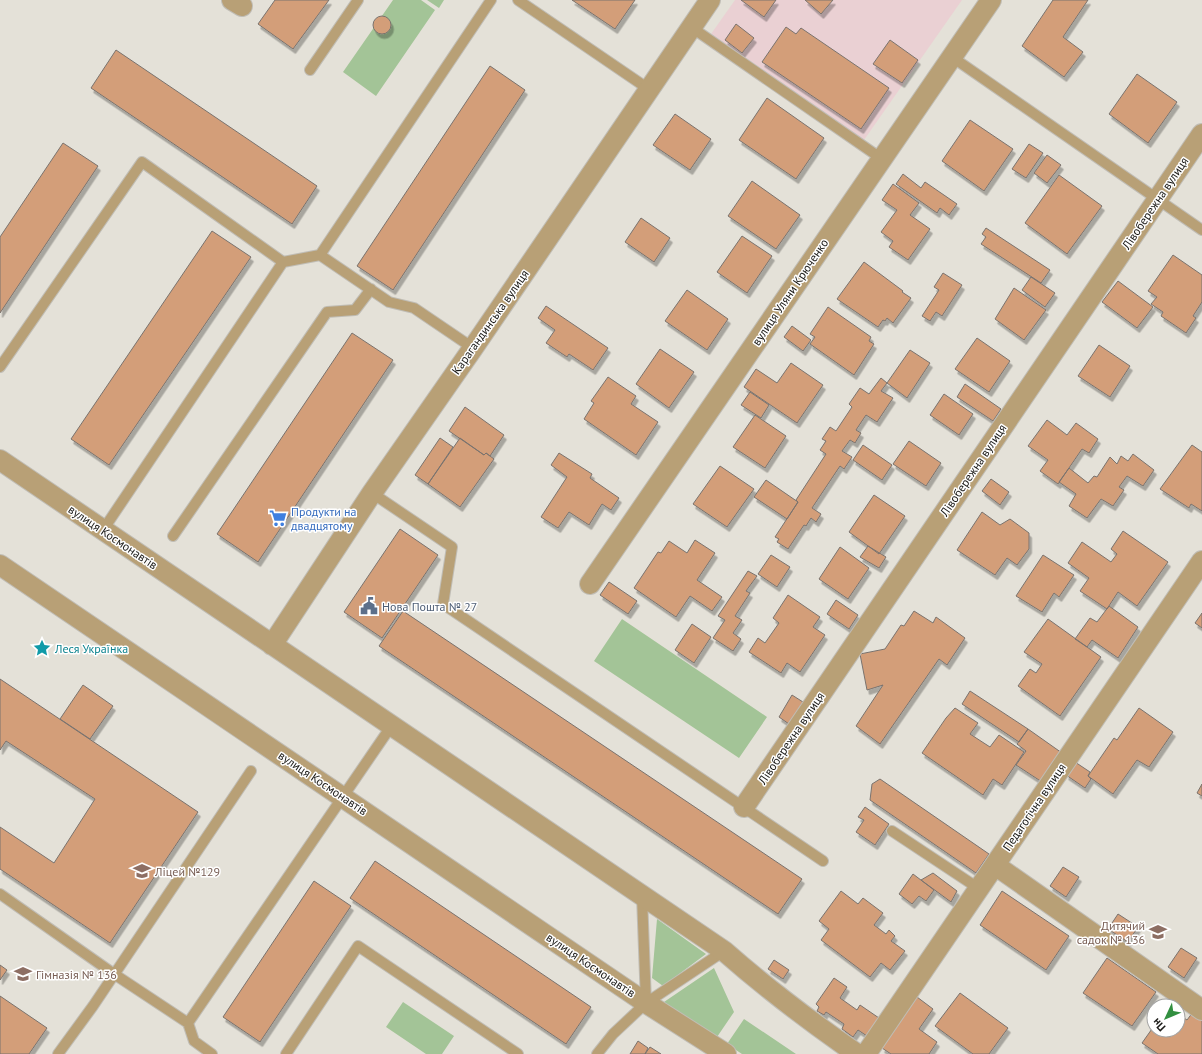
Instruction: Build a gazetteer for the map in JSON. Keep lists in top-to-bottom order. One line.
{"streets":{"street":["Лівобережна вулиця","вулиця Уляни Крюченко","Карагандинська вулиця","вулиця Космонавтів","Педагогічна вулиця"]},"crossings":[["Карагандинська вулиця","вулиця Космонавтів"]],"places":{"supermarket":["Продукти на двадцятому"],"public building":["Нова Пошта № 27"],"place":["Леся Українка"],"school or university":["Ліцей №129","Дитячий садок № 136","Гімназія № 136"]},"north":"bottom left"}
